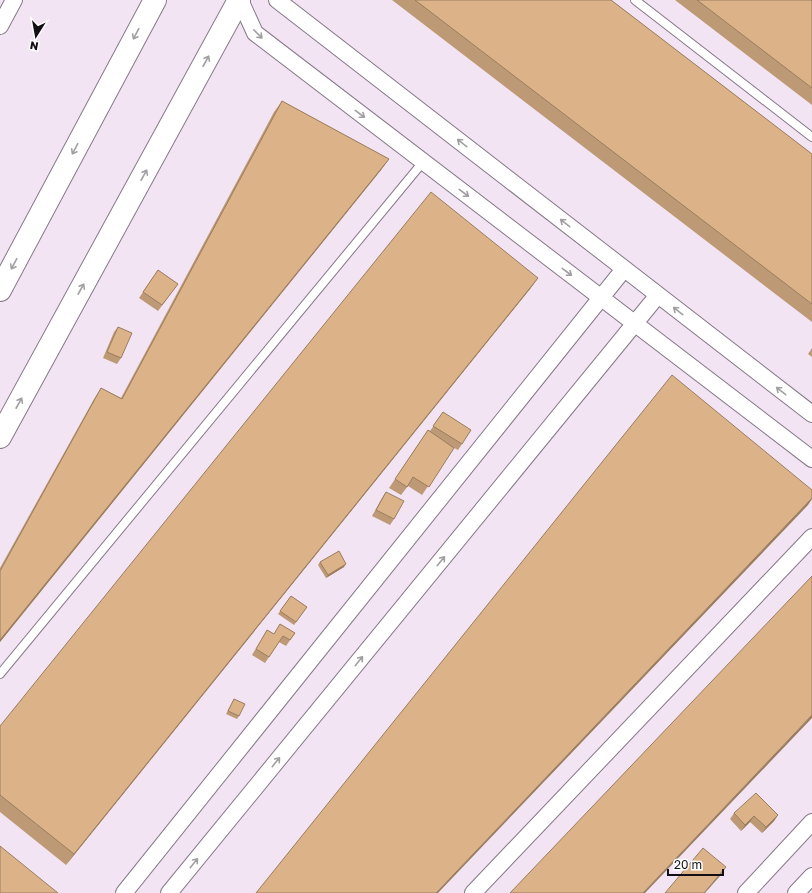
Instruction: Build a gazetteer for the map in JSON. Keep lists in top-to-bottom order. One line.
{"scale_bar":"20 m","north":"bottom"}
